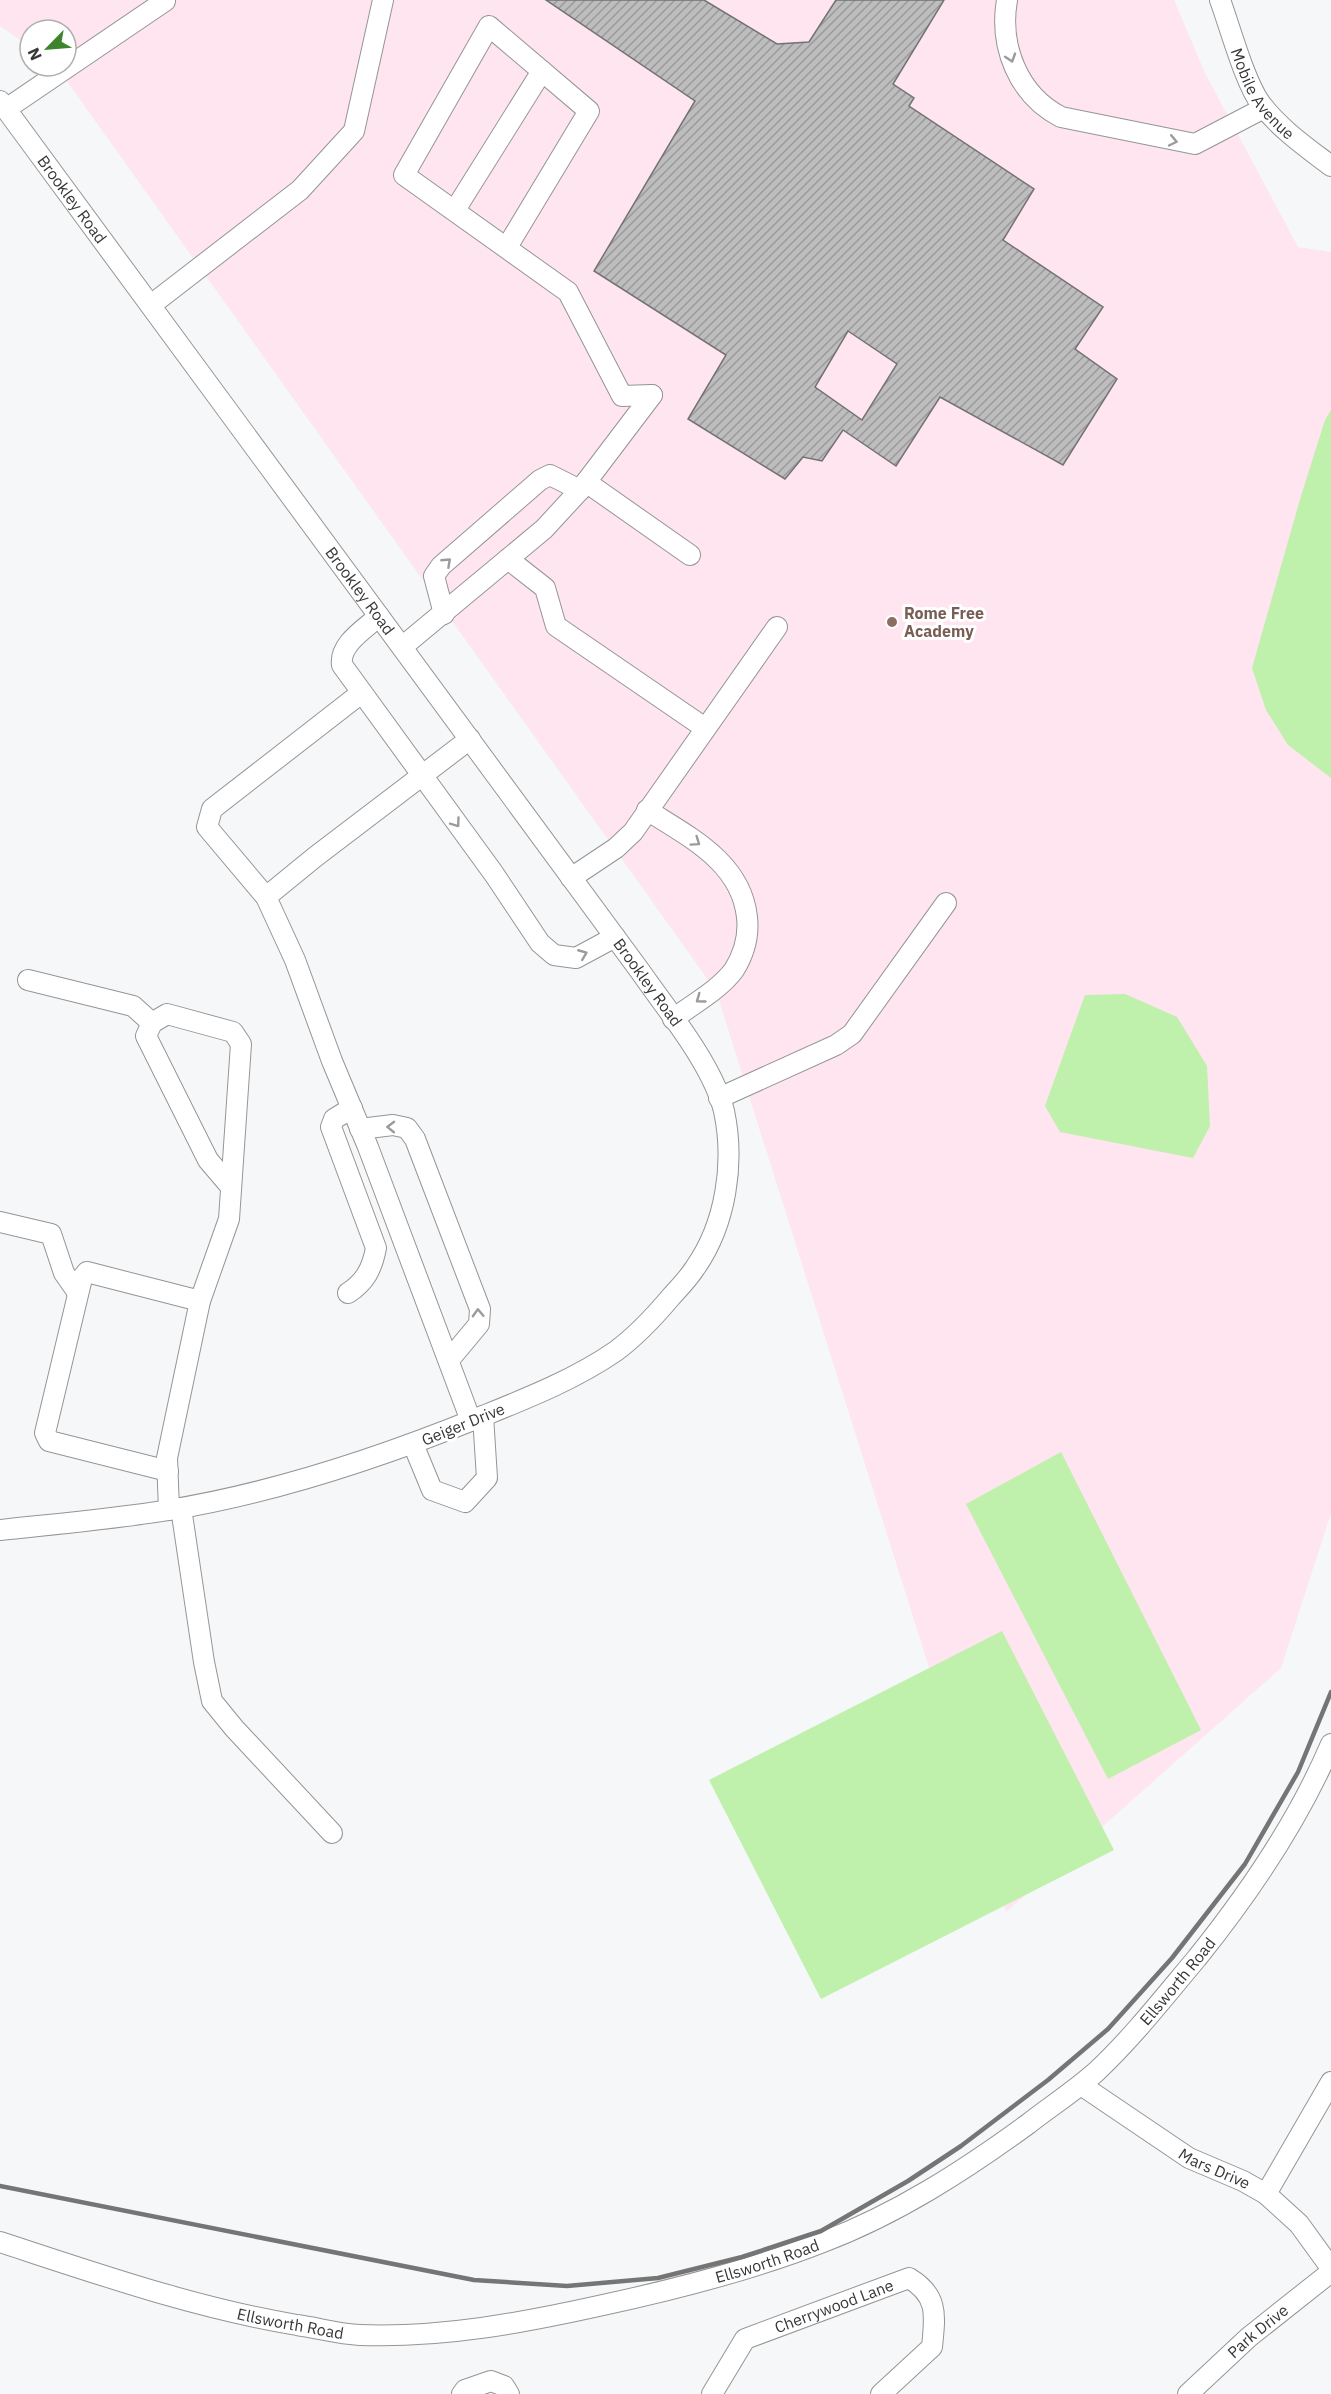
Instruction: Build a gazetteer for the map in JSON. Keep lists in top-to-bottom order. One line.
{"streets":{"street":["Mobile Avenue","Brookley Road","Geiger Drive","Ellsworth Road","Mars Drive","Cherrywood Lane","Park Drive"]},"crossings":[["Brookley Road","Geiger Drive"],["Ellsworth Road","Mars Drive"],["Mars Drive","Park Drive"]],"places":["Rome Free Academy"],"north":"bottom left"}
